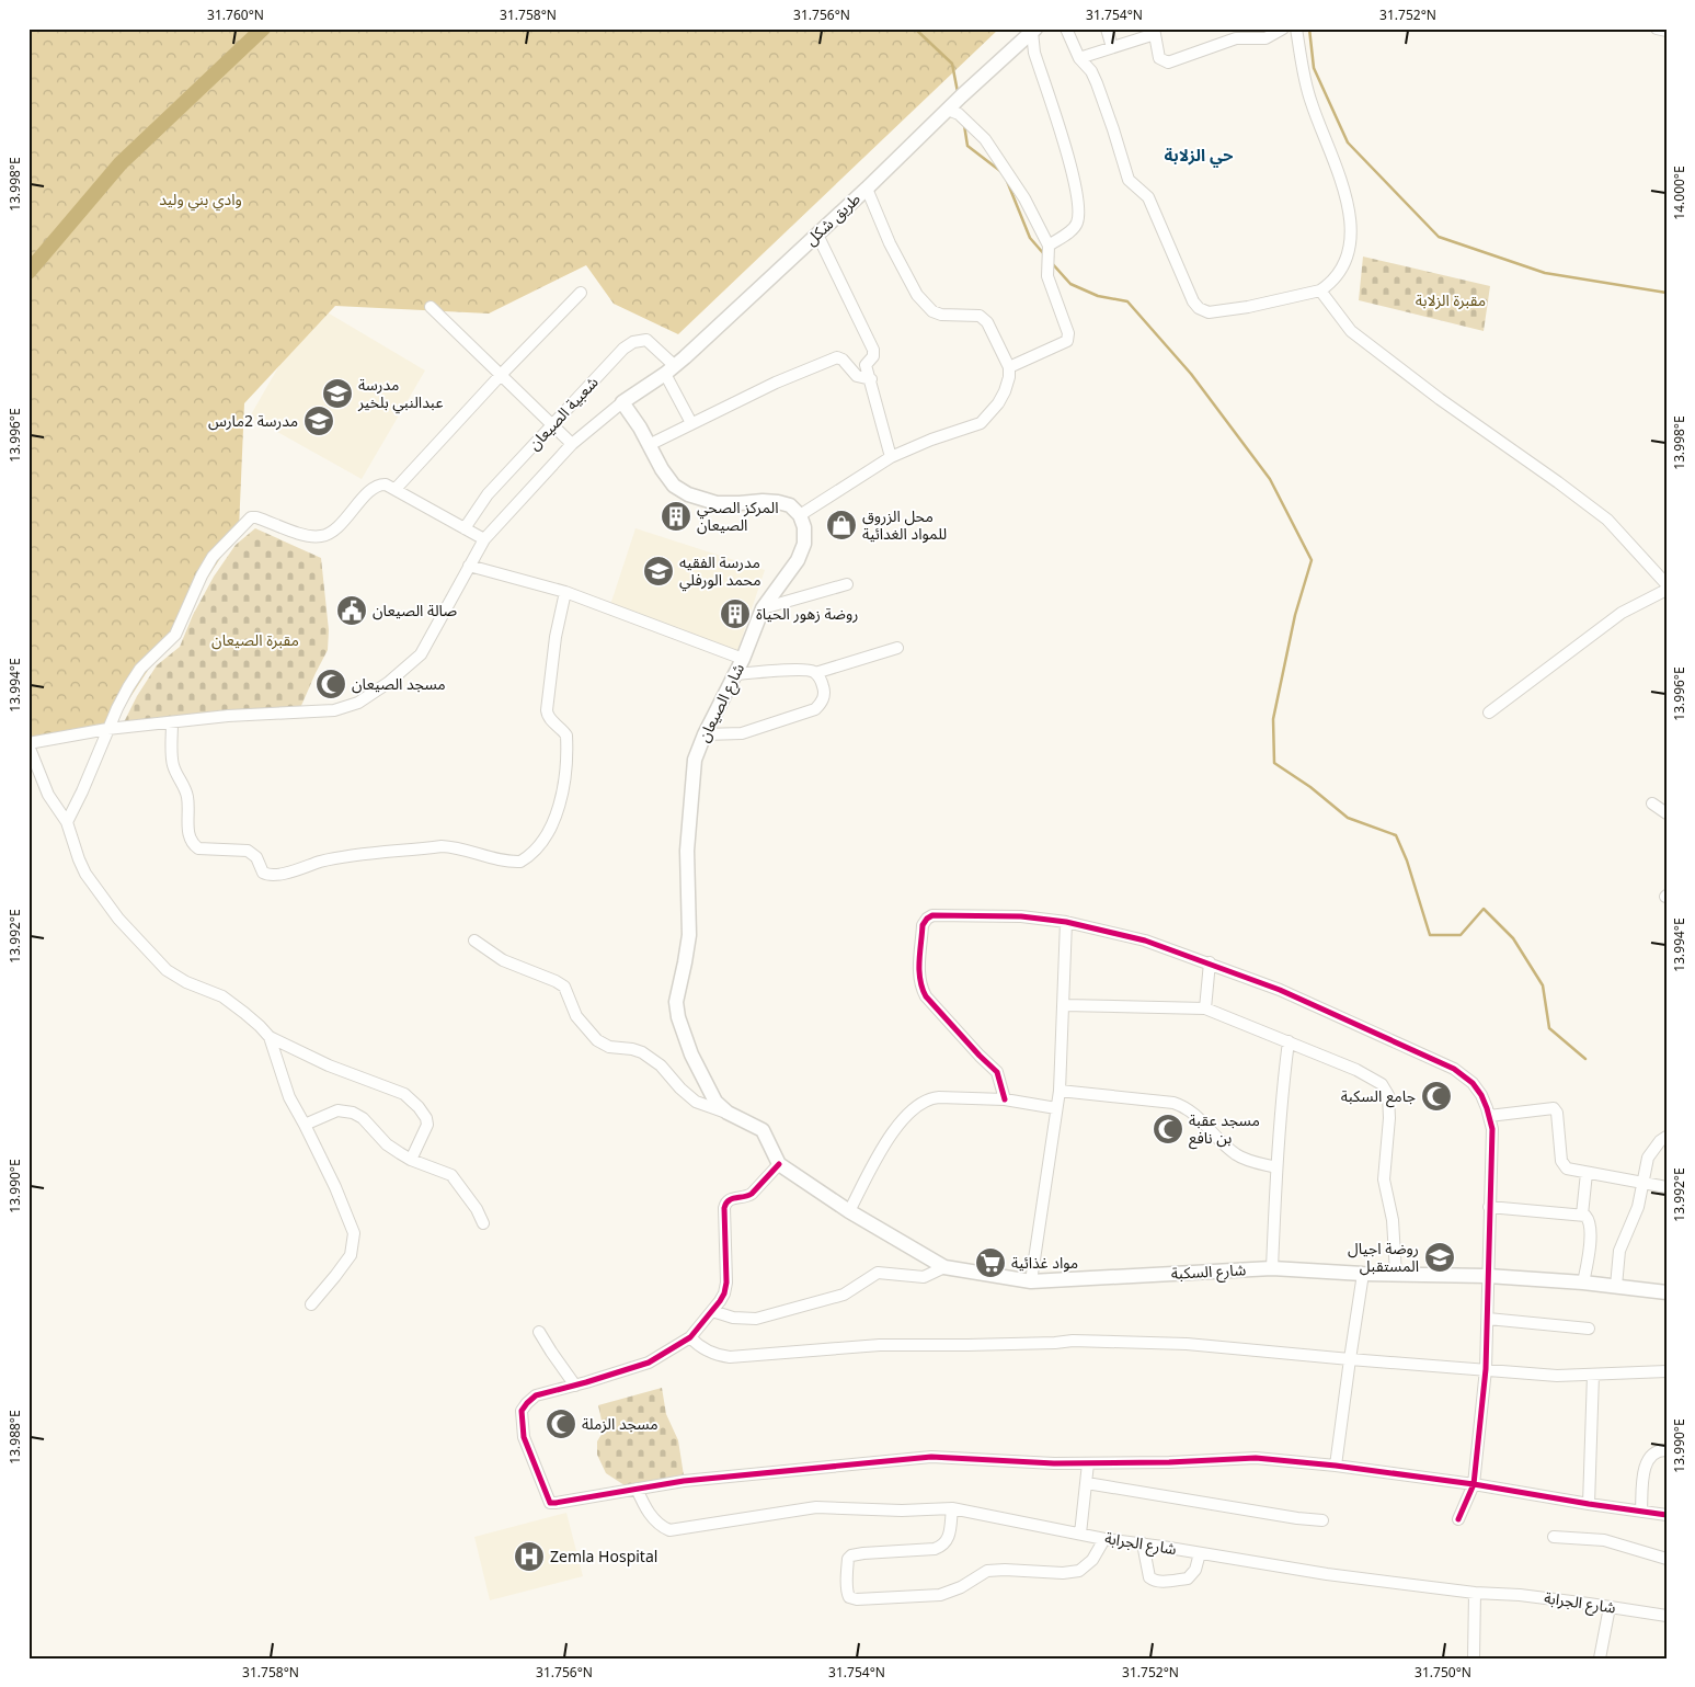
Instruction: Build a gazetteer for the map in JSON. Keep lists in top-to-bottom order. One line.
{"streets":{"main road":["طريق شكل","شارع الصيعان","شارع السكبة"],"street":["شعبية الصيعان","شارع الجرابة"]},"crossings":[["طريق شكل","شعبية الصيعان"],["شارع الصيعان","شارع السكبة"]],"districts":["حي الزلابة"],"parks":["وادي بني وليد","مقبرة الزلابة","مقبرة الصيعان"],"places":{"school or university":["مدرسة عبدالنبي بلخير","مدرسة 2مارس","مدرسة الفقيه محمد الورفلي","روضة اجيال المستقبل"],"building":["المركز الصحي الصيعان","روضة زهور الحياة"],"shop":["محل الزروق للمواد الغدائية"],"public building":["صالة الصيعان"],"mosque":["مسجد الصيعان","جامع السكبة","مسجد عقبة بن نافع","مسجد الزملة"],"supermarket":["مواد غذائية"],"hospital":["Zemla Hospital"]},"coordinates":["31.760°N","31.758°N","31.756°N","31.754°N","31.752°N","13.998°E","14.000°E","13.996°E","13.994°E","13.992°E","13.990°E","13.988°E","31.750°N"]}
